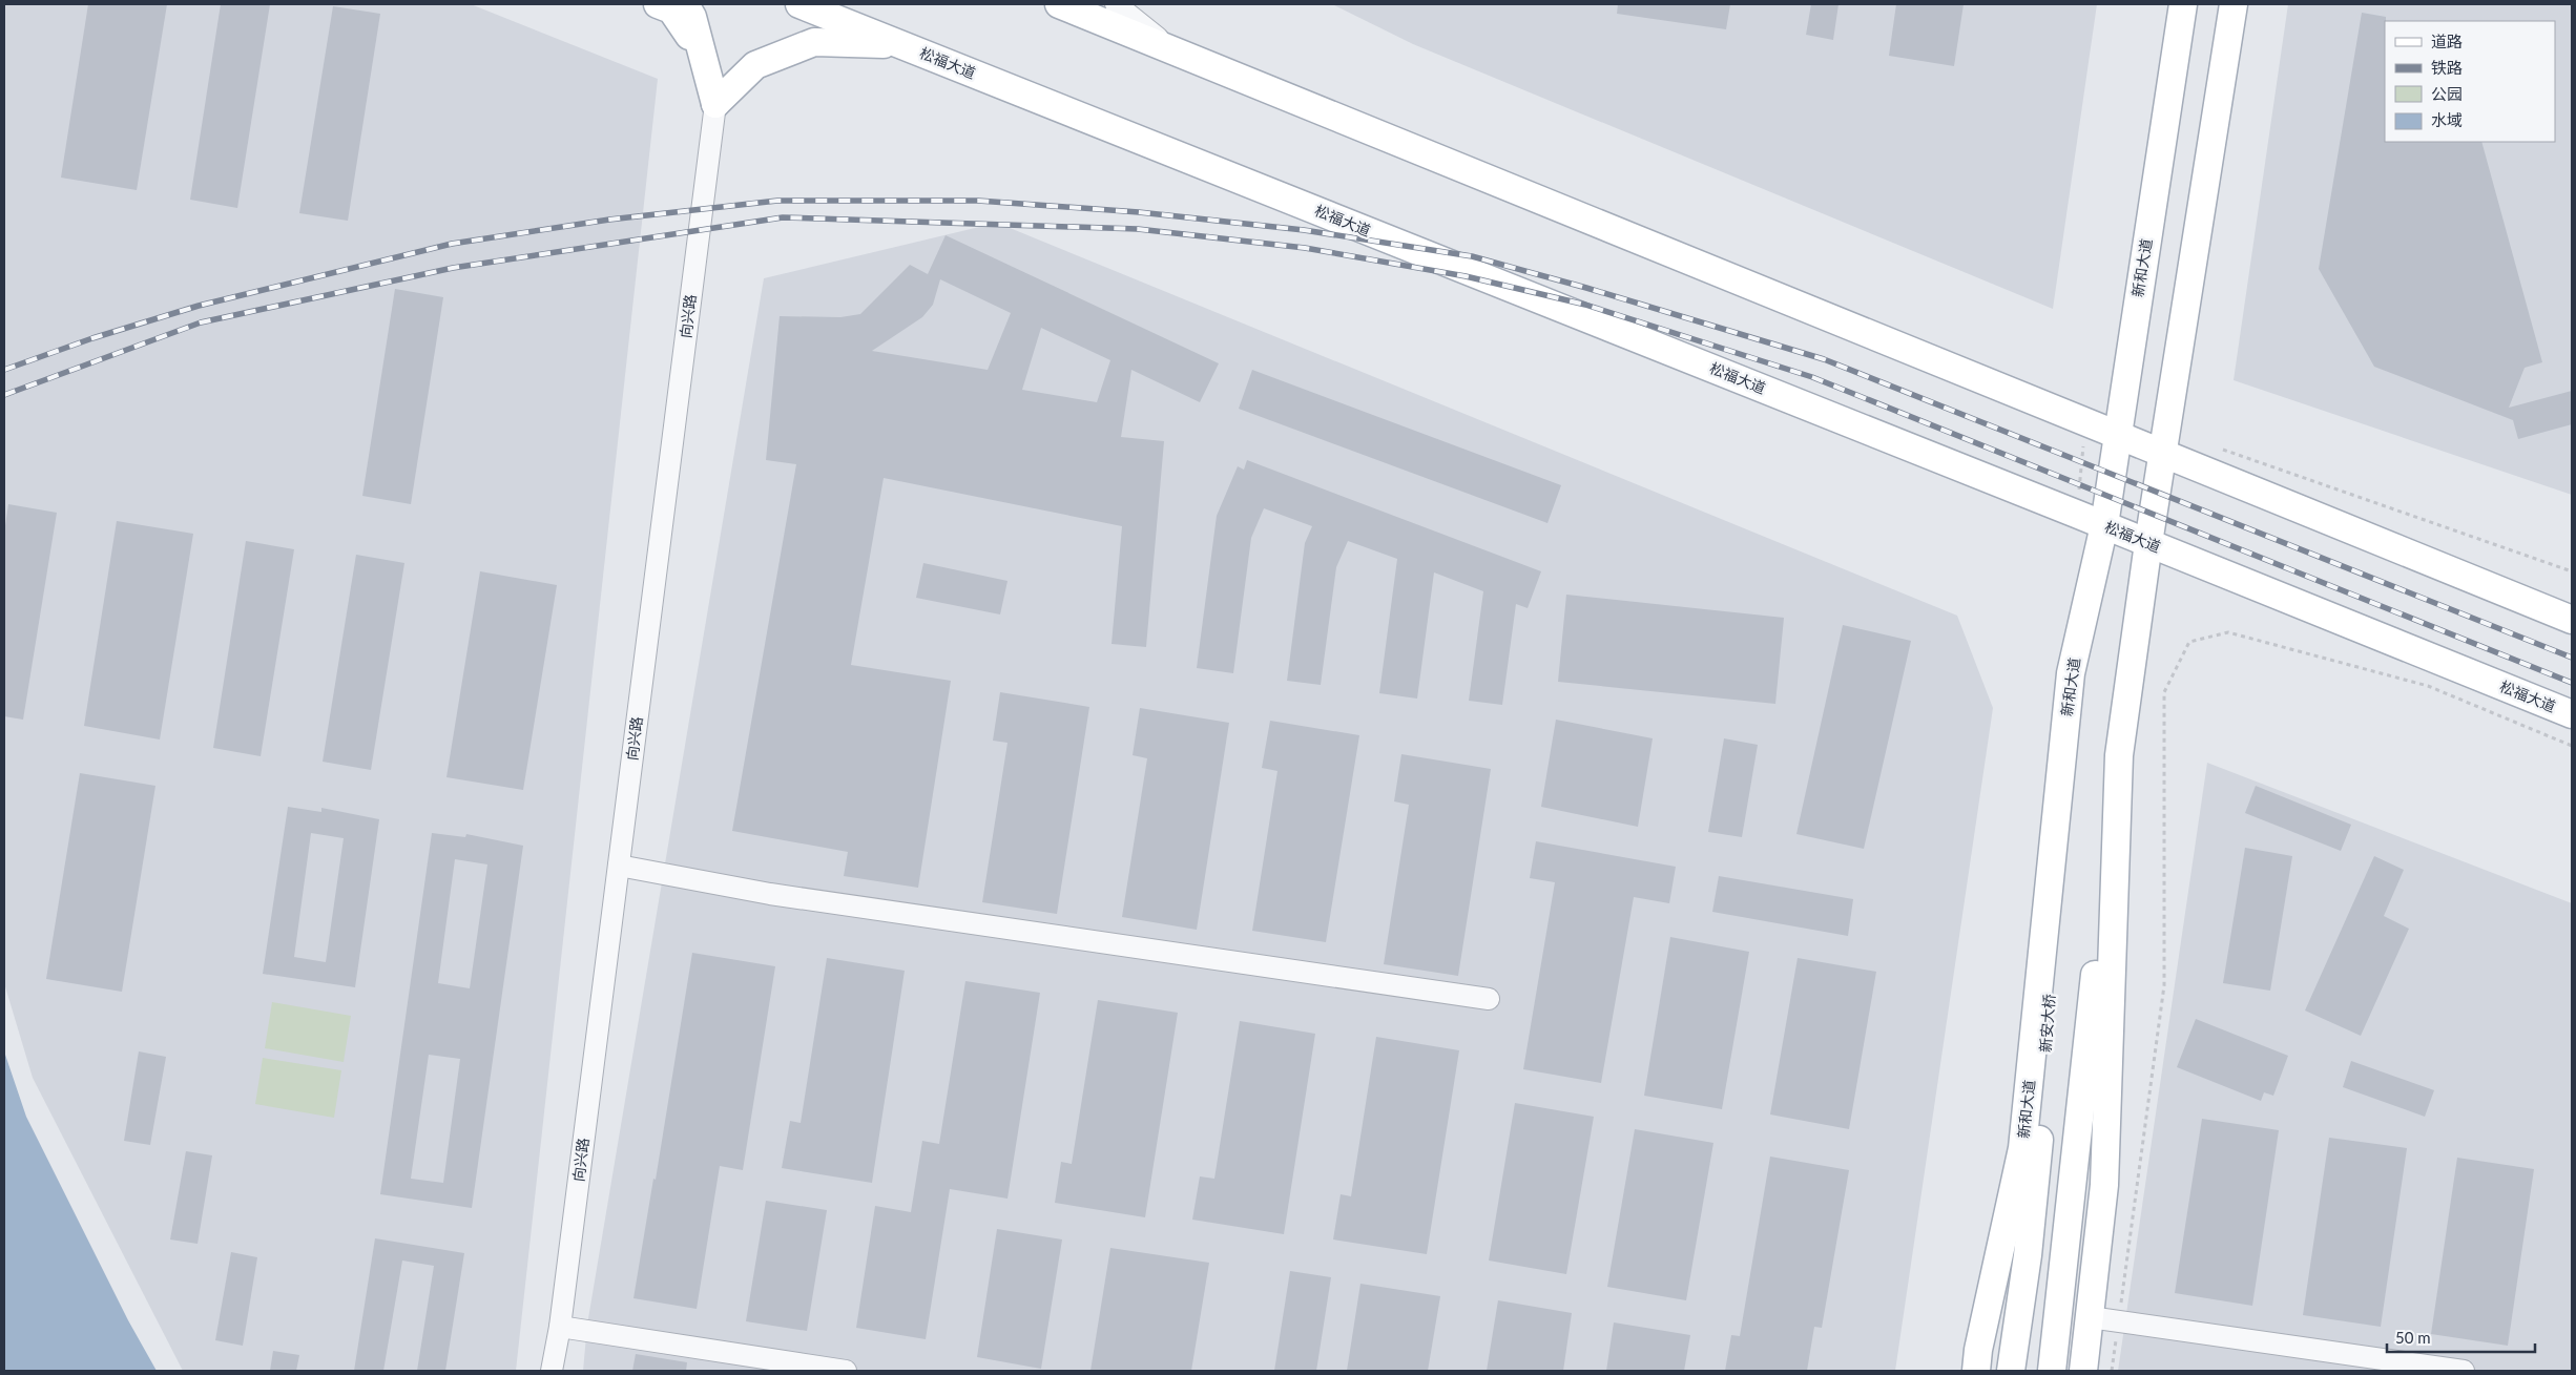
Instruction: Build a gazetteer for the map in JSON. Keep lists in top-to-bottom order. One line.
{"streets":{"main road":["松福大道","新和大道","新安大桥"],"street":["向兴路"]},"crossings":[["松福大道","新和大道"],["松福大道","向兴路"],["新和大道","新安大桥"]],"legend":["道路","铁路","公园","水域"],"scale_bar":"50 m"}
